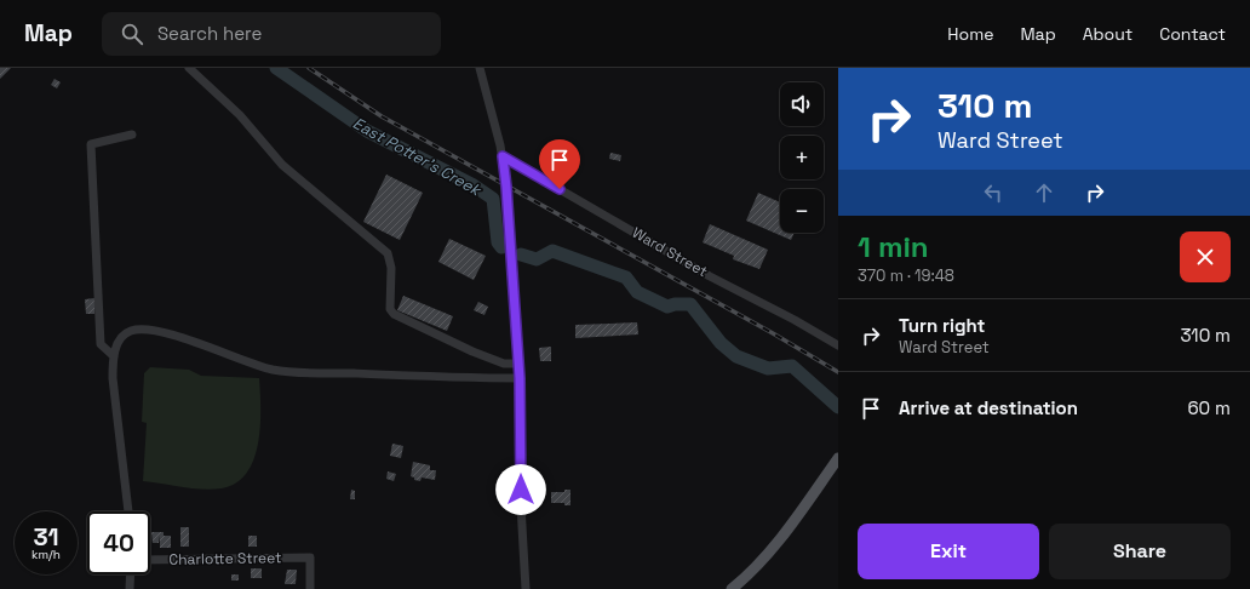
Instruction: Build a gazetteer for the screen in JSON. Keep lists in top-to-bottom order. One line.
{"streets":{"street":["Ward Street","Charlotte Street"]},"water":["East Potter's Creek"],"page":{"header":"Map","search":"Search here","nav":["Home","Map","About","Contact"],"turn":["310 m","Ward Street"],"map_buttons":["+","−"],"heading":["1 min","370 m · 19:48"],"list":[{"name":"Turn right","note":"Ward Street","value":"310 m"},{"name":"Arrive at destination","value":"60 m"}],"speed":"31 km/h","limit":"40","buttons":["Exit","Share"]}}
